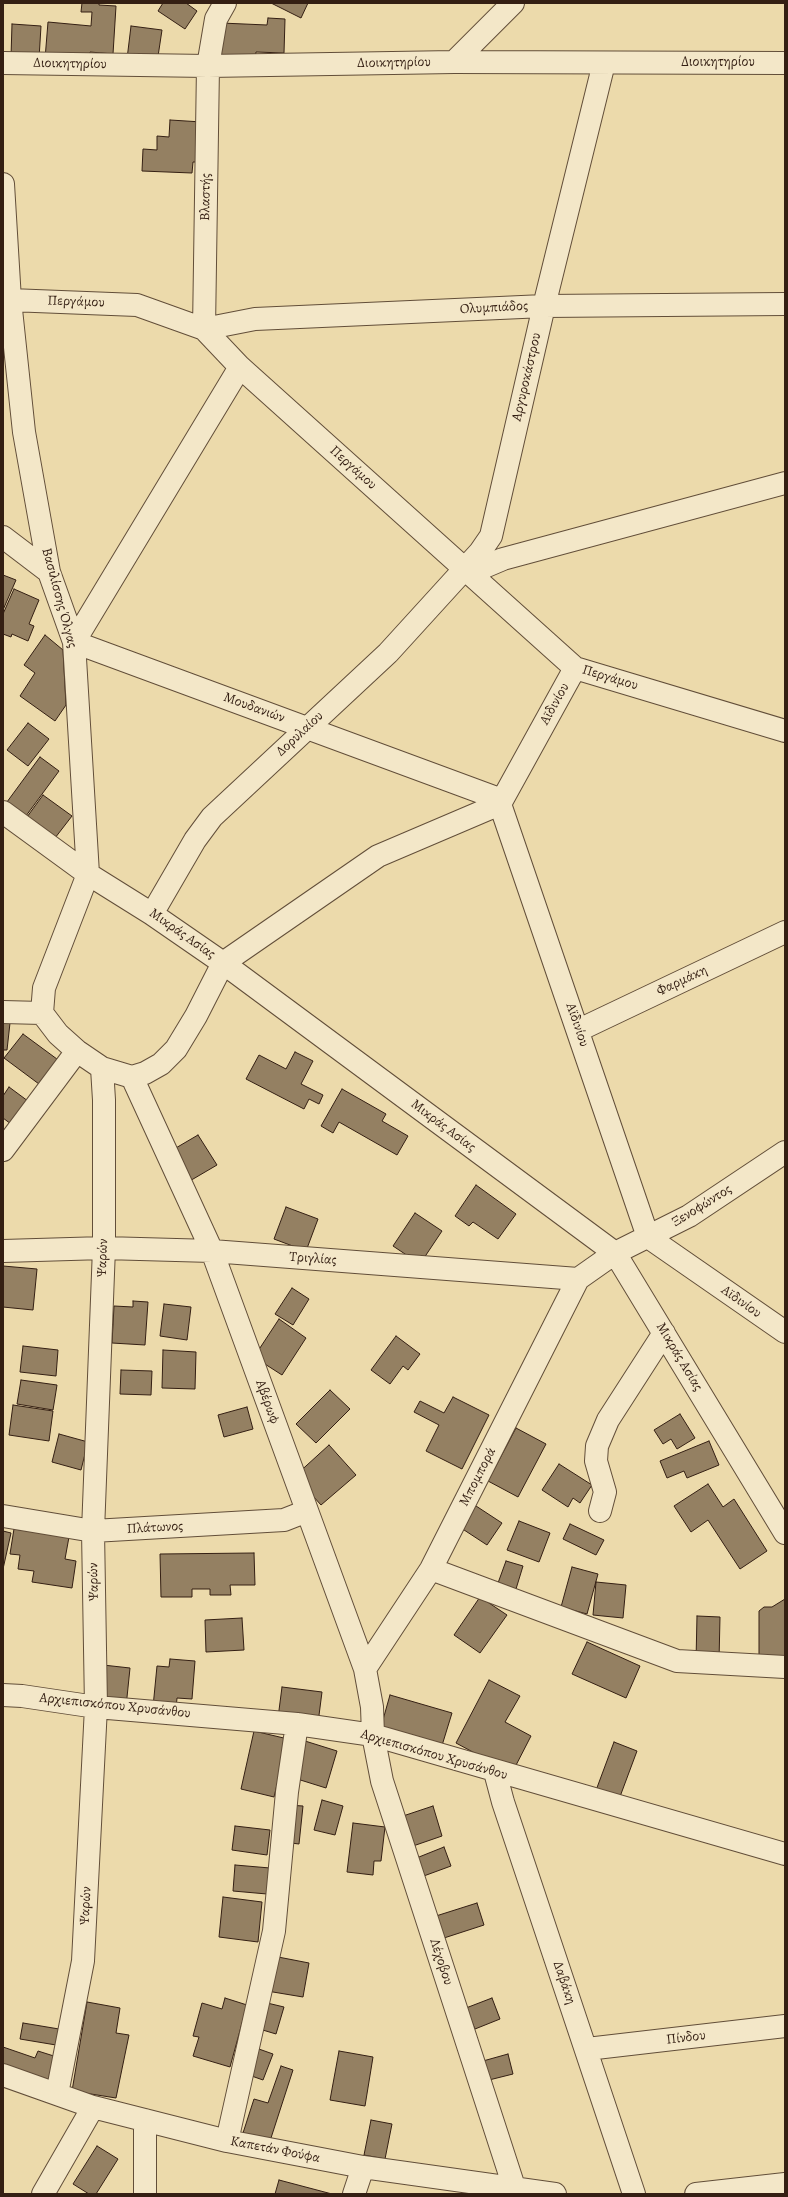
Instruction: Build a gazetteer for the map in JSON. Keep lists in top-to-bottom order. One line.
{"streets":{"street":["Διοικητηρίου","Βλαστής","Περγάμου","Ολυμπιάδος","Αργυροκάστρου","Βασιλίσσης Όλγας","Αϊδινίου","Μουδανιών","Δορυλαίου","Μικράς Ασίας","Φαρμάκη","Ξενοφώντος","Ψαρών","Τριγλίας","Αβέρωφ","Μπομπορά","Πλάτωνος","Αρχιεπισκόπου Χρυσάνθου","Λέχοβου","Δαβάκη","Πίνδου","Καπετάν Φούφα"]},"crossings":[["Διοικητηρίου","Βλαστής"],["Διοικητηρίου","Αργυροκάστρου"],["Βλαστής","Περγάμου"],["Βλαστής","Ολυμπιάδος"],["Περγάμου","Ολυμπιάδος"],["Περγάμου","Αργυροκάστρου"],["Περγάμου","Βασιλίσσης Όλγας"],["Περγάμου","Αϊδινίου"],["Περγάμου","Δορυλαίου"],["Ολυμπιάδος","Αργυροκάστρου"],["Αργυροκάστρου","Δορυλαίου"],["Βασιλίσσης Όλγας","Μουδανιών"],["Βασιλίσσης Όλγας","Μικράς Ασίας"],["Αϊδινίου","Μουδανιών"],["Αϊδινίου","Φαρμάκη"],["Αϊδινίου","Ξενοφώντος"],["Μουδανιών","Δορυλαίου"],["Δορυλαίου","Μικράς Ασίας"],["Μικράς Ασίας","Ξενοφώντος"],["Ψαρών","Τριγλίας"],["Ψαρών","Πλάτωνος"],["Ψαρών","Αρχιεπισκόπου Χρυσάνθου"],["Ψαρών","Καπετάν Φούφα"],["Τριγλίας","Αβέρωφ"],["Τριγλίας","Μπομπορά"],["Αβέρωφ","Μπομπορά"],["Αβέρωφ","Πλάτωνος"],["Αβέρωφ","Αρχιεπισκόπου Χρυσάνθου"],["Αβέρωφ","Λέχοβου"],["Αρχιεπισκόπου Χρυσάνθου","Λέχοβου"],["Αρχιεπισκόπου Χρυσάνθου","Δαβάκη"],["Λέχοβου","Καπετάν Φούφα"],["Δαβάκη","Πίνδου"]]}
